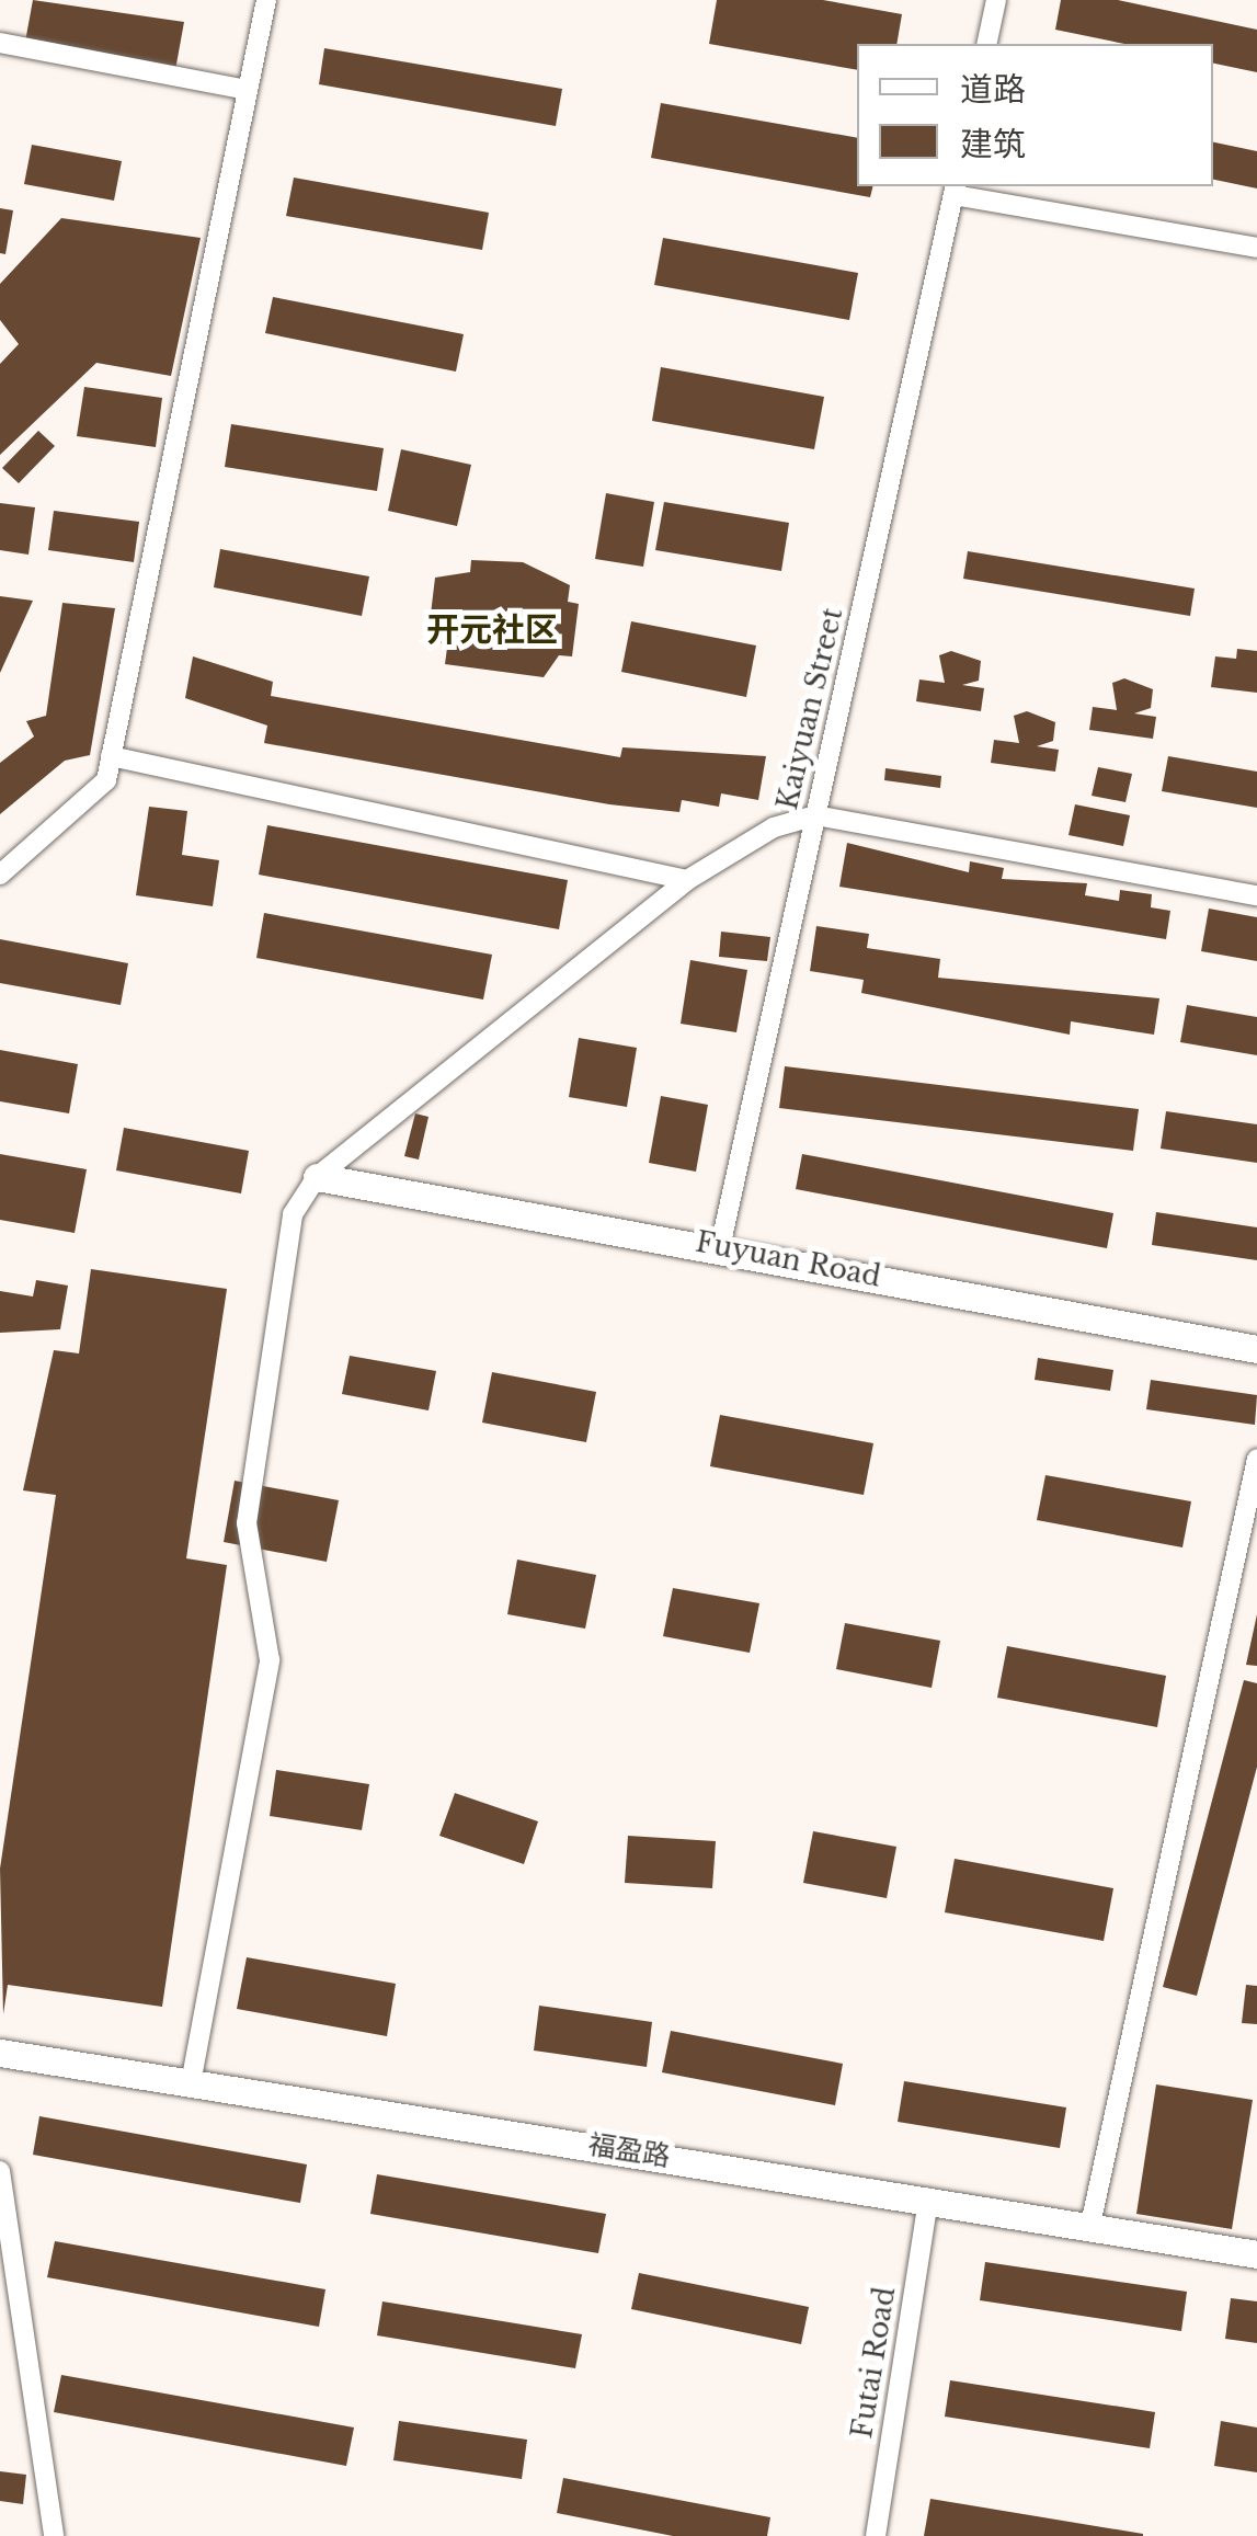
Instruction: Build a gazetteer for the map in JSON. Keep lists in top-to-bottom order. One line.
{"streets":{"street":["Kaiyuan Street","Fuyuan Road","福盈路","Futai Road"]},"crossings":[["Kaiyuan Street","Fuyuan Road"],["福盈路","Futai Road"]],"districts":["开元社区"],"legend":["道路","建筑"]}
